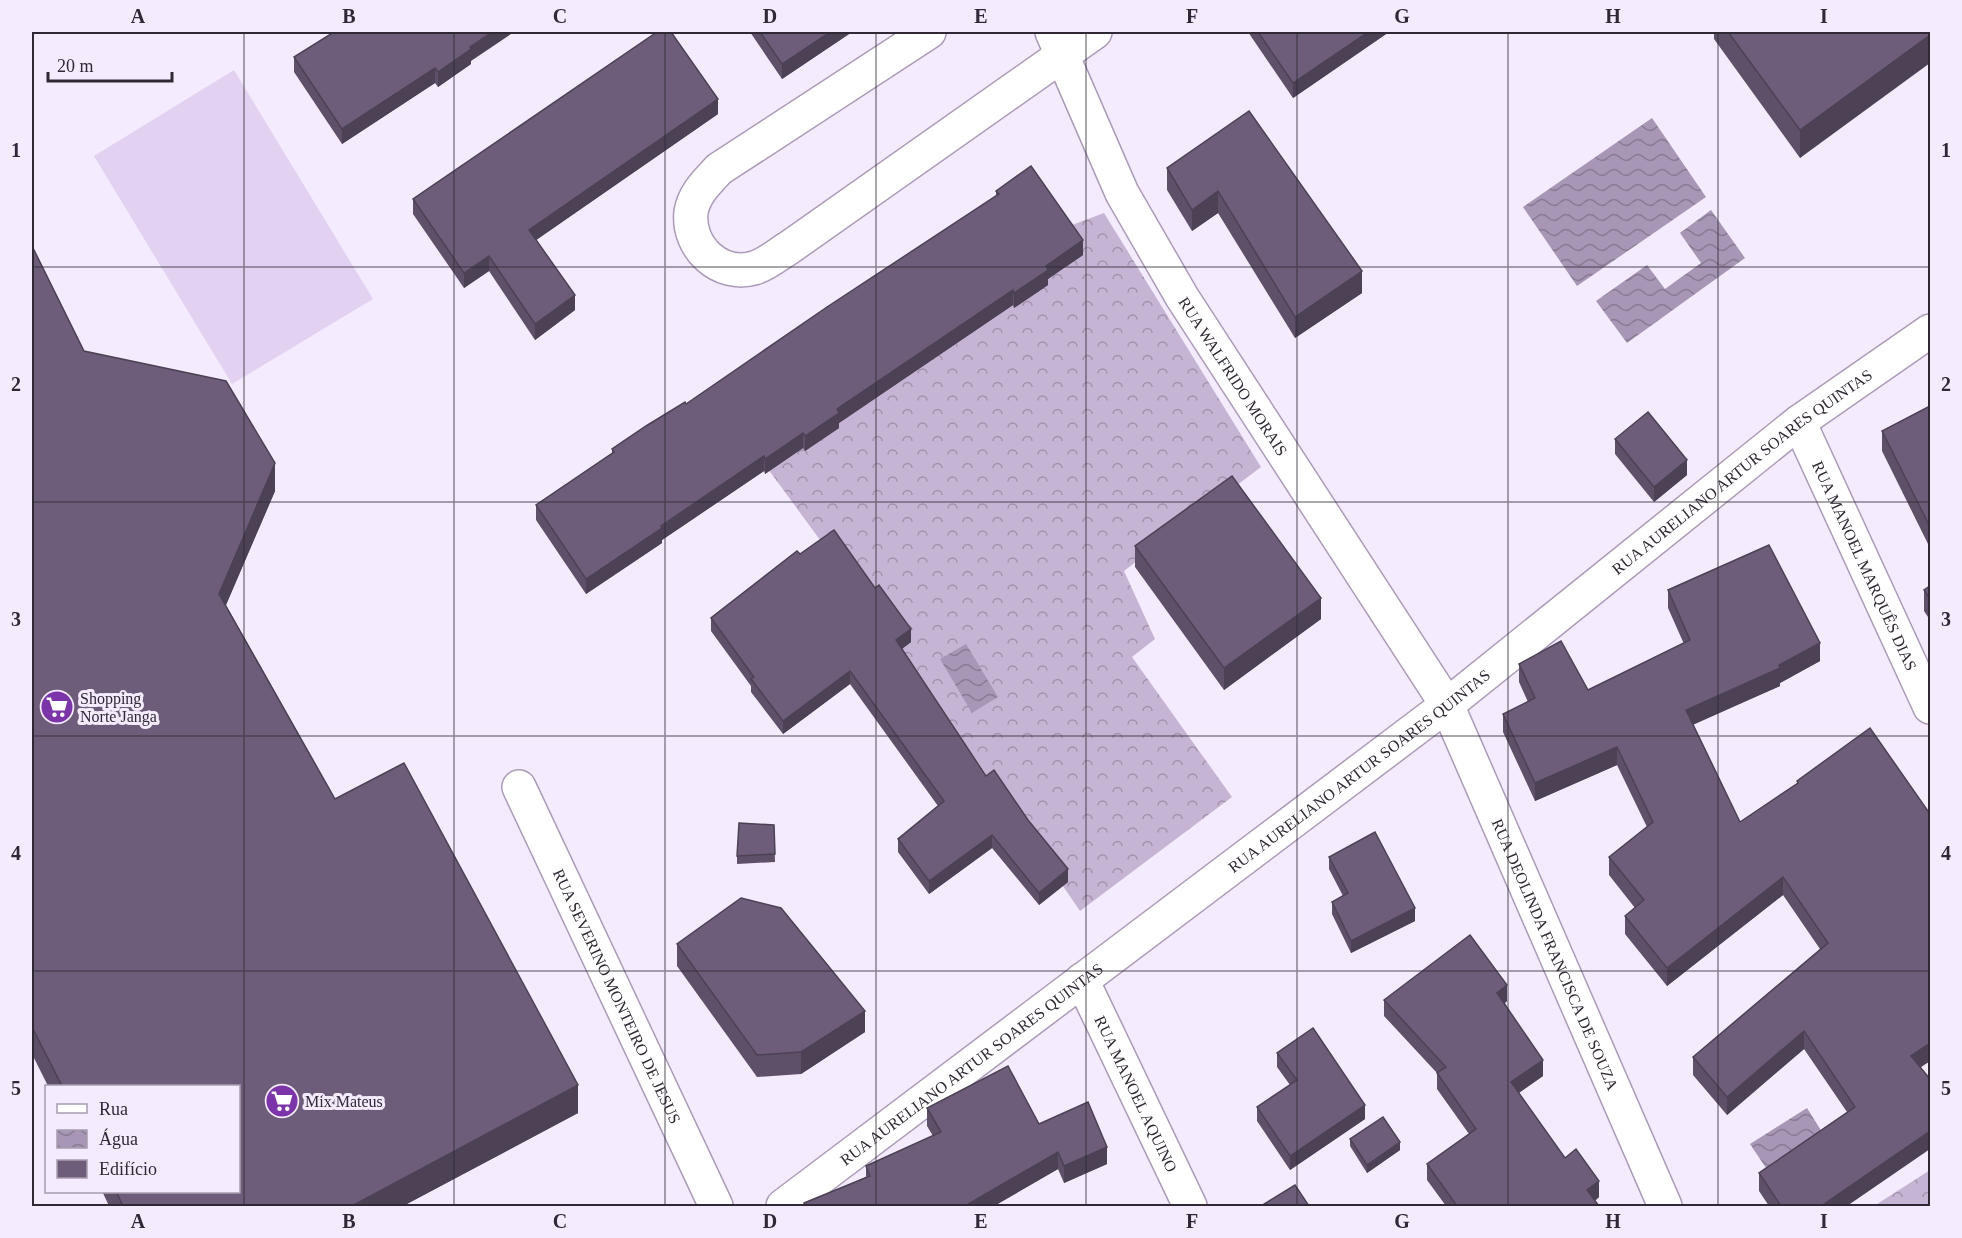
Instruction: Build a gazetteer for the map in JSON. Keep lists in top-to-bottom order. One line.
{"streets":{"street":["RUA WALFRIDO MORAIS","RUA AURELIANO ARTUR SOARES QUINTAS","RUA MANOEL MARQUÊS DIAS","RUA DEOLINDA FRANCISCA DE SOUZA","RUA SEVERINO MONTEIRO DE JESUS","RUA MANOEL AQUINO"]},"crossings":[["RUA WALFRIDO MORAIS","RUA AURELIANO ARTUR SOARES QUINTAS"],["RUA WALFRIDO MORAIS","RUA DEOLINDA FRANCISCA DE SOUZA"],["RUA AURELIANO ARTUR SOARES QUINTAS","RUA MANOEL MARQUÊS DIAS"],["RUA AURELIANO ARTUR SOARES QUINTAS","RUA DEOLINDA FRANCISCA DE SOUZA"],["RUA AURELIANO ARTUR SOARES QUINTAS","RUA MANOEL AQUINO"]],"places":{"supermarket":["Shopping Norte Janga","Mix Mateus"]},"legend":["Rua","Água","Edifício"],"scale_bar":"20 m","grid":{"columns":["A","B","C","D","E","F","G","H","I"],"rows":["1","2","3","4","5"]}}
